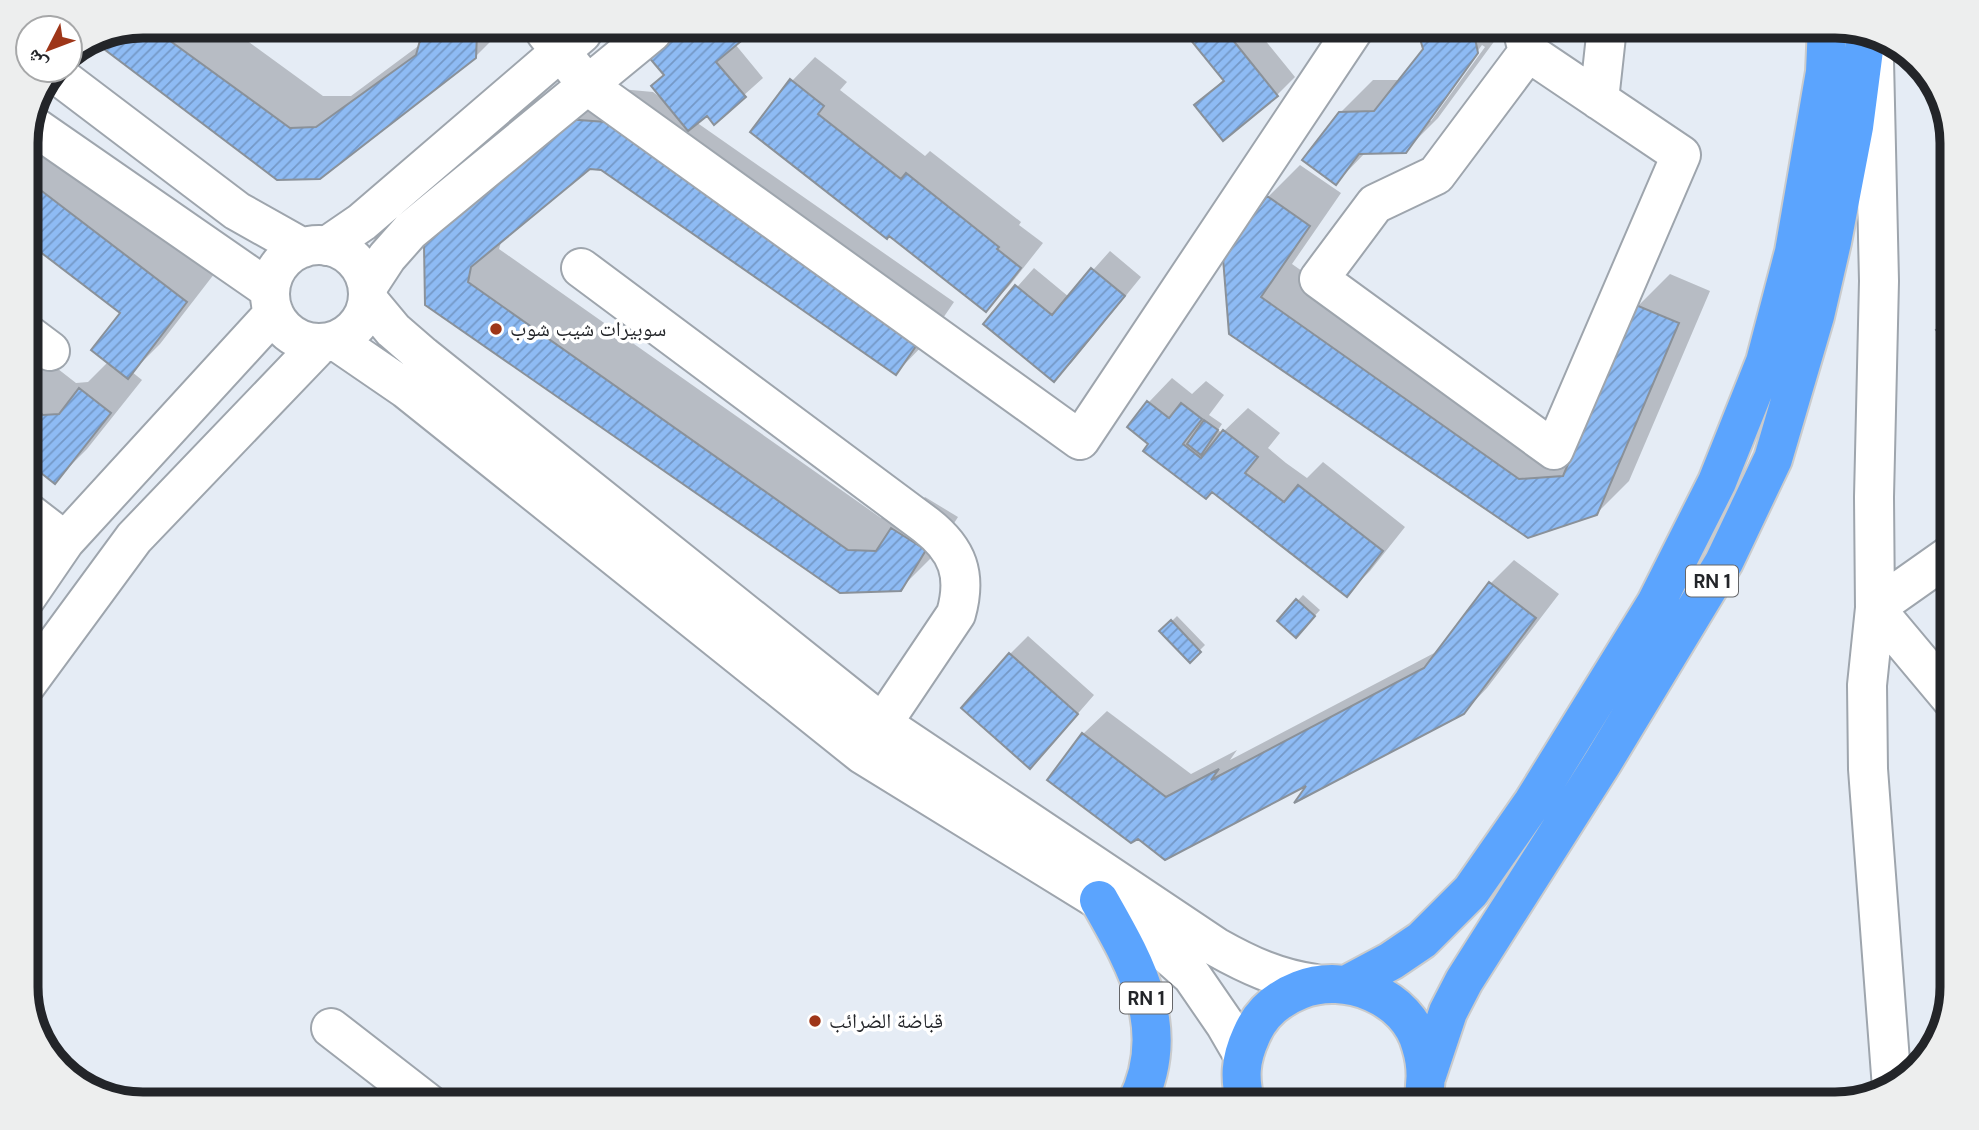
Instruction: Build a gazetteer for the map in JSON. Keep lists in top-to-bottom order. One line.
{"streets":{"highway":["RN 1"]},"places":["سوبيرات شيب شوب","قباضة الضرائب"],"north":"bottom left"}
